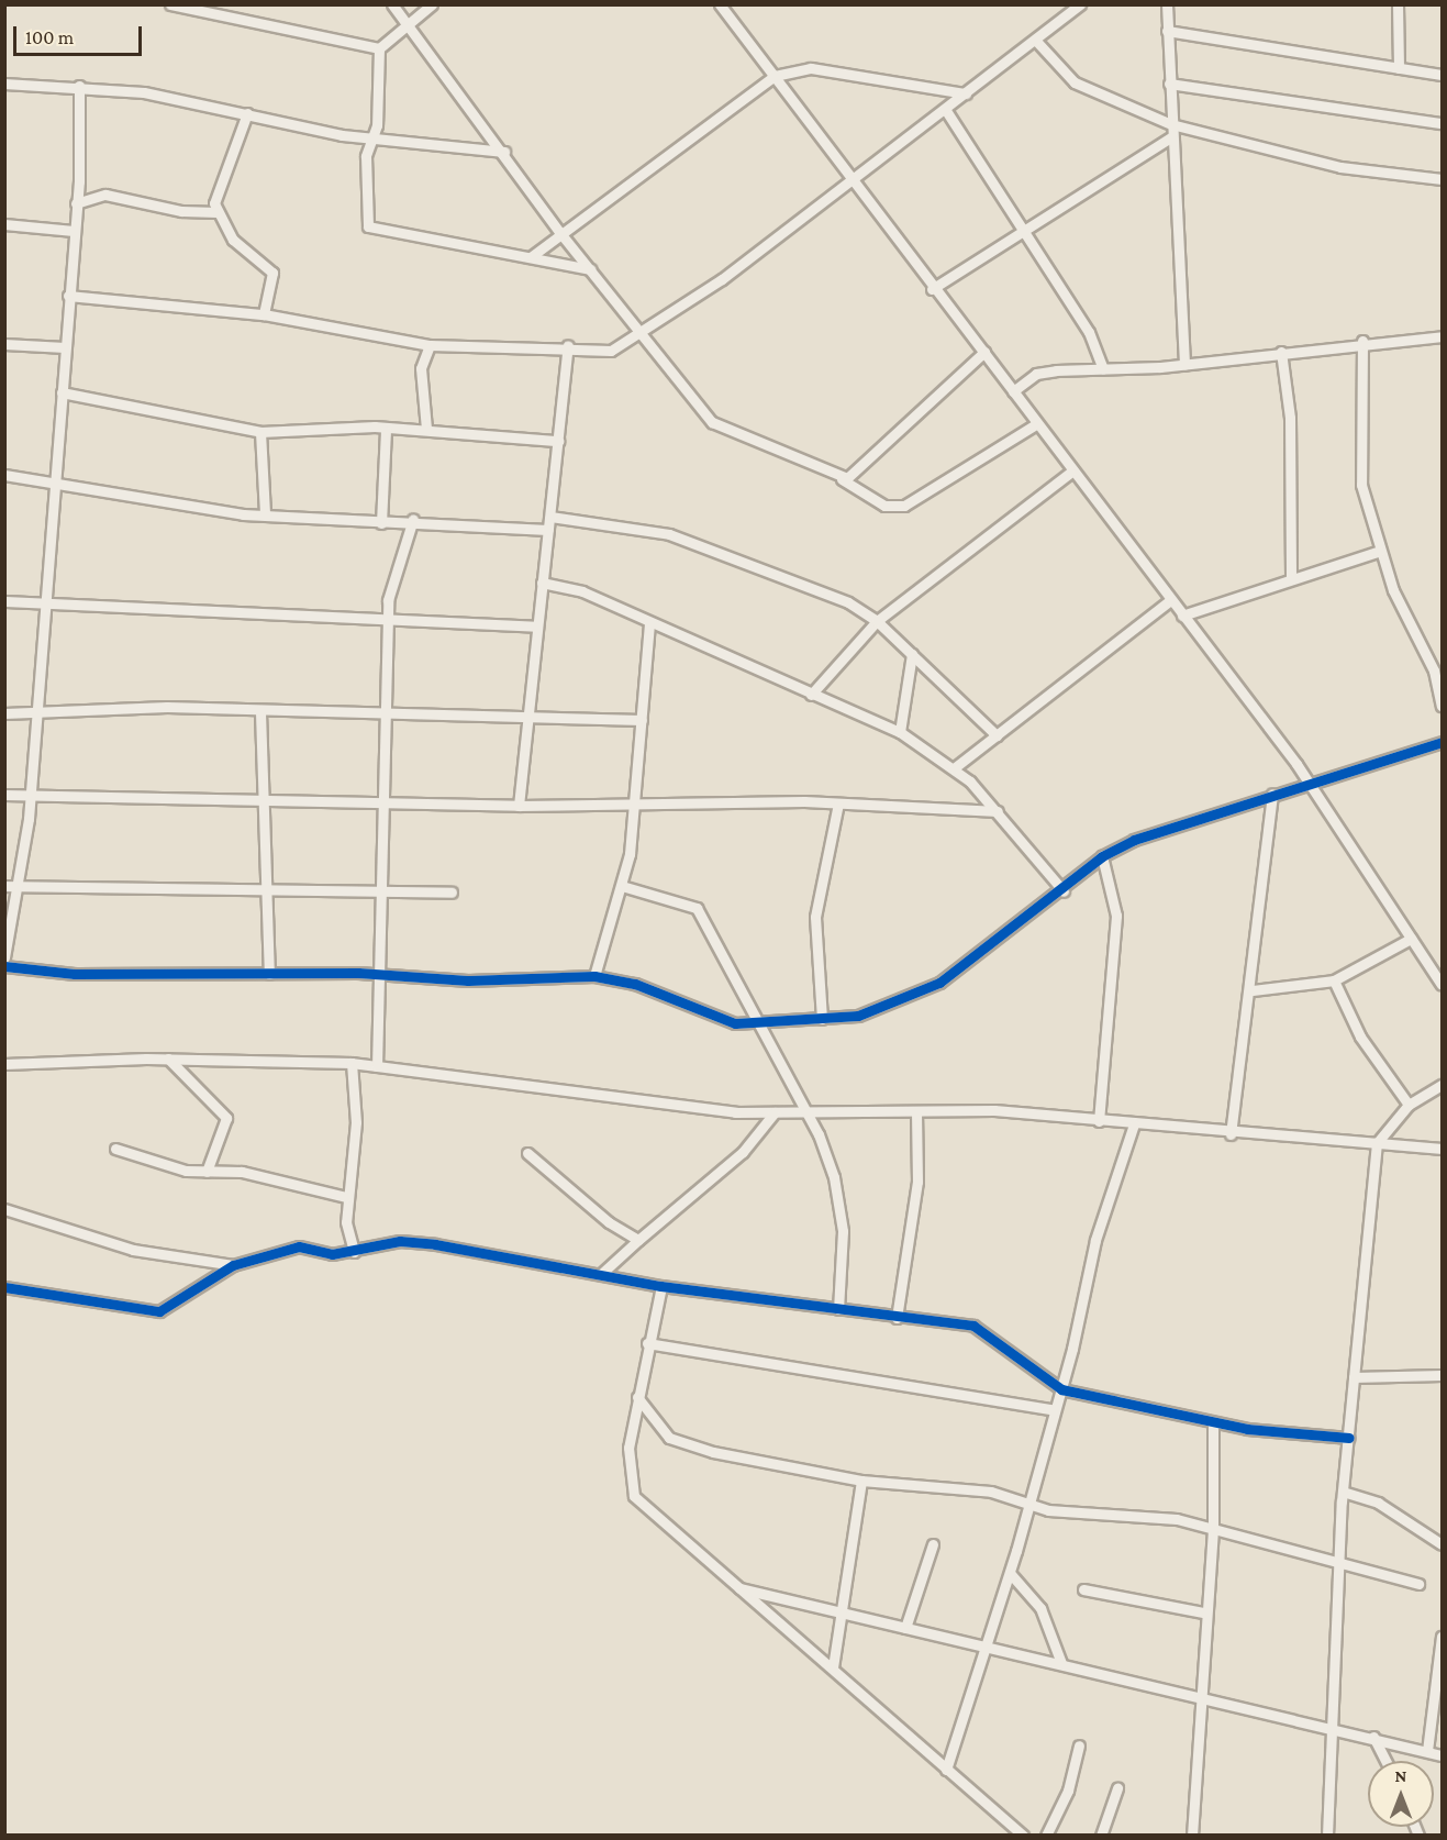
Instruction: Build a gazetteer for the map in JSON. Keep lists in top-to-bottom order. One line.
{"scale_bar":"100 m","north":"top"}
